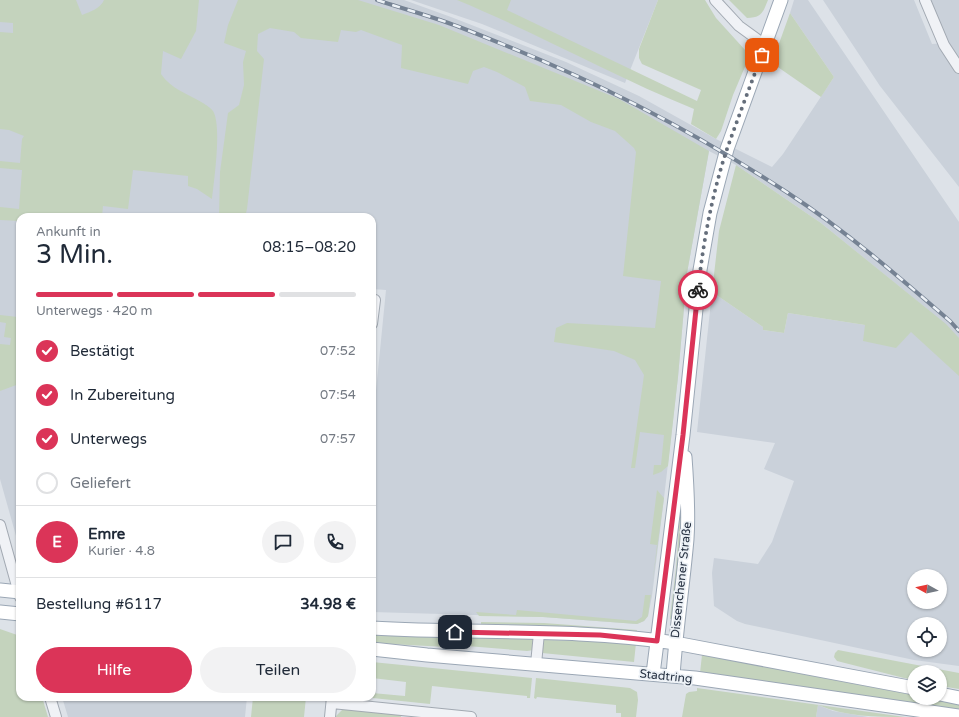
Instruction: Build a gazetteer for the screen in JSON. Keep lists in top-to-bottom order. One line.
{"streets":{"main road":["Dissenchener Straße","Stadtring"]},"crossings":[["Dissenchener Straße","Stadtring"]],"north":"left","page":{"heading":["3 Min.","Ankunft in","08:15–08:20"],"panel":["Emre","Kurier · 4.8","Bestellung #6117","34.98 €"],"bar":"Unterwegs · 420 m","list":[["Bestätigt","07:52"],["In Zubereitung","07:54"],["Unterwegs","07:57"],"Geliefert"],"round":"E","buttons":["Hilfe","Teilen"]}}
